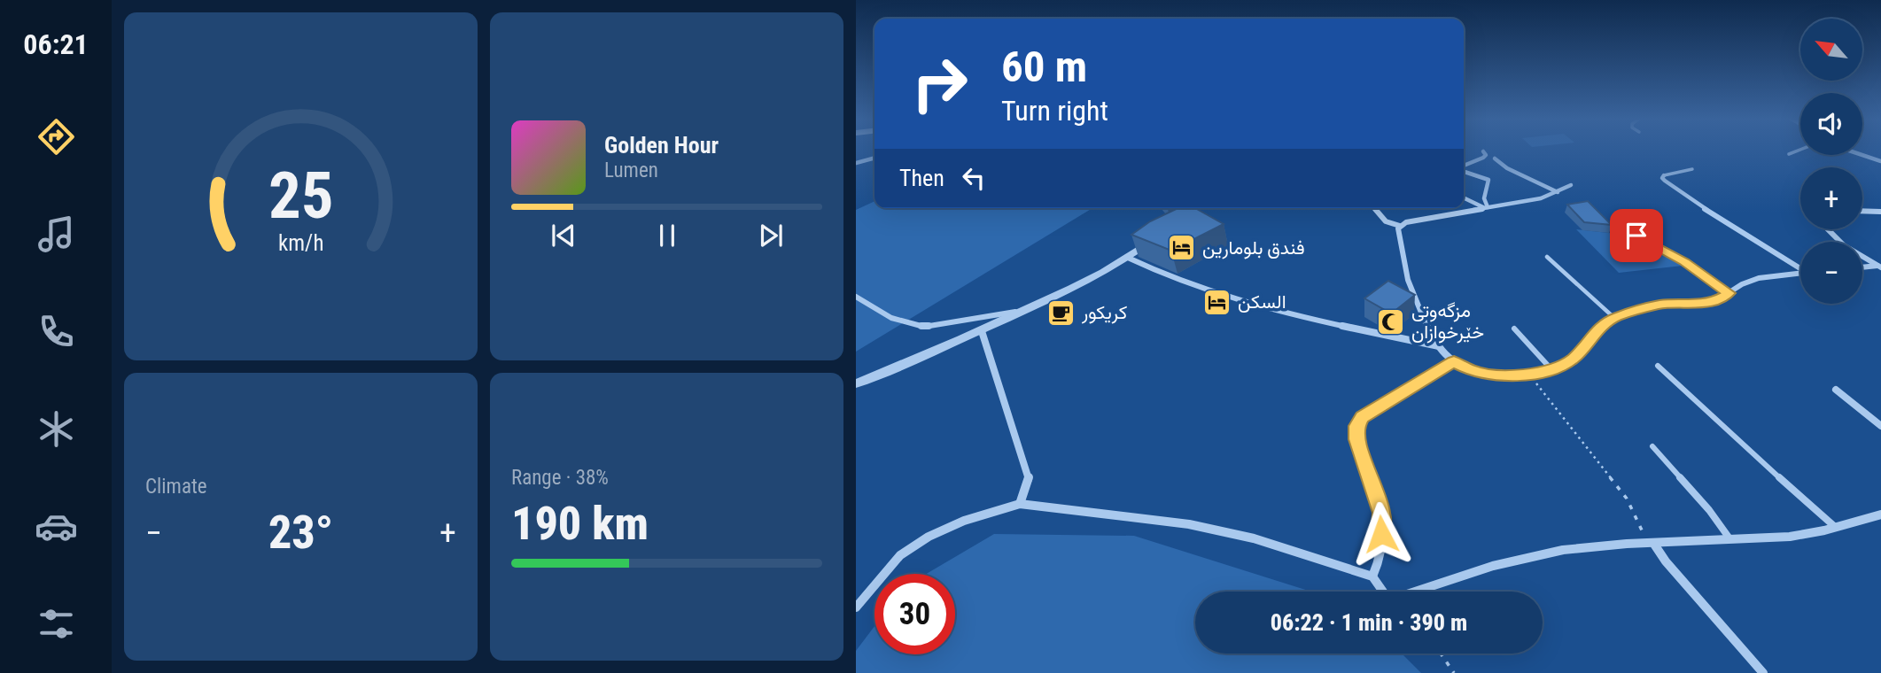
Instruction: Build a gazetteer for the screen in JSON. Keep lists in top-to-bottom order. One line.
{"places":{"hotel":["فندق بلومارين","السكن"],"cafe":["کریکور"],"mosque":["مزگەوتی خێرخوازان"]},"north":"top left","page":{"tabs":"06:21","map_buttons":["+","−"],"turn":["60 m","Turn right"],"song":["Golden Hour","Lumen"],"then":"Then","tile":["Climate",["Range · 38%","190 km"]],"heat":["−","23°","+"],"limit":"30","trip":"06:22 · 1 min · 390 m","gauge":["25","km/h"]}}
